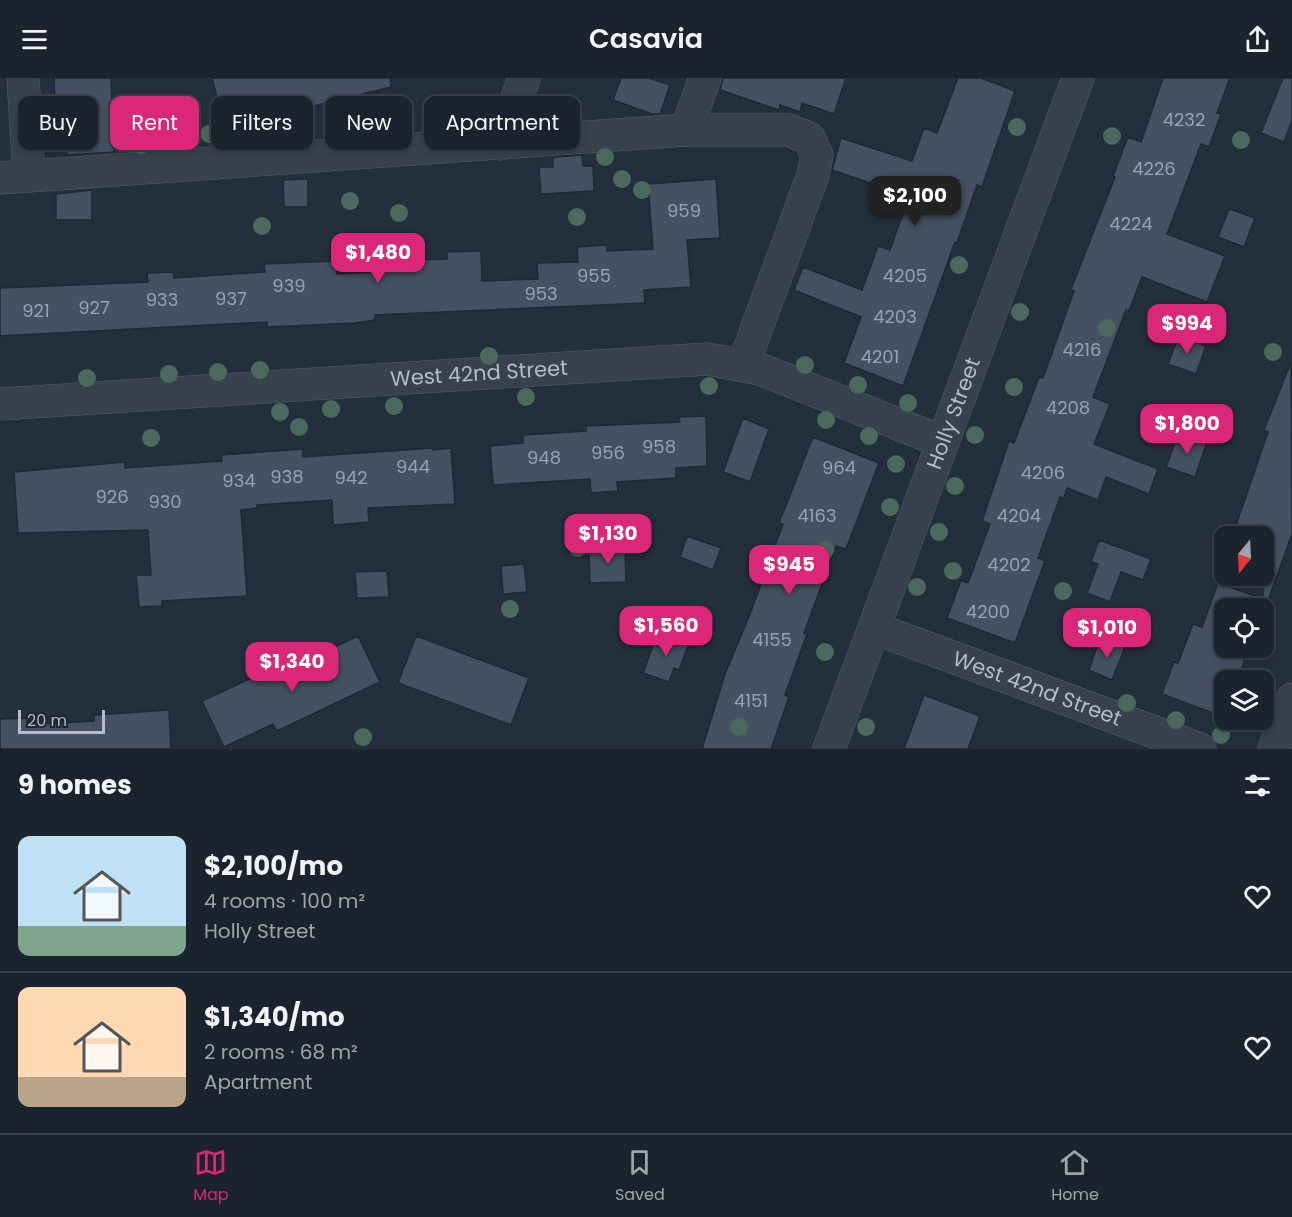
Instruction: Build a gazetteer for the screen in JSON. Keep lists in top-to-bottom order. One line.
{"streets":{"street":["West 42nd Street","Holly Street"]},"crossings":[["West 42nd Street","Holly Street"]],"house_numbers":["4232","4226","959","4224","955","4205","939","953","937","933","927","921","4203","4216","4201","4208","958","956","948","944","964","4206","938","942","934","926","930","4163","4204","4202","4200","4155","4151"],"scale_bar":"20 m","north":"bottom","page":{"header":"Casavia","chip":["Buy","Rent","Filters","New","Apartment"],"price":["$2,100","$1,480","$994","$1,800","$1,130","$945","$1,560","$1,010","$1,340"],"scale":"20 m","heading":"9 homes","list":[{"name":"$2,100/mo","note":"4 rooms · 100 m² · Holly Street"},{"name":"$1,340/mo","note":"2 rooms · 68 m² · Apartment"}],"tabs":["Map","Saved","Home"]}}
